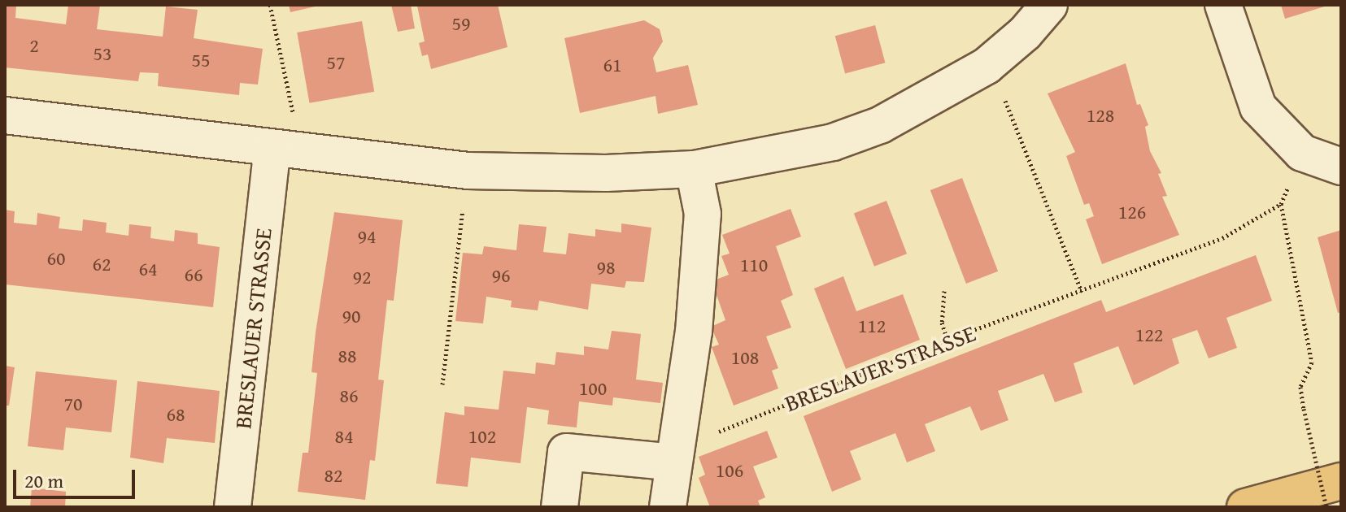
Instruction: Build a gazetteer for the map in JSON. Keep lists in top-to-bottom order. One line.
{"streets":{"street":["BRESLAUER STRASSE"]},"house_numbers":["59","2","53","55","57","61","128","126","94","60","62","110","98","64","66","96","92","90","112","122","88","108","100","86","70","68","84","102","106","82"],"scale_bar":"20 m"}
